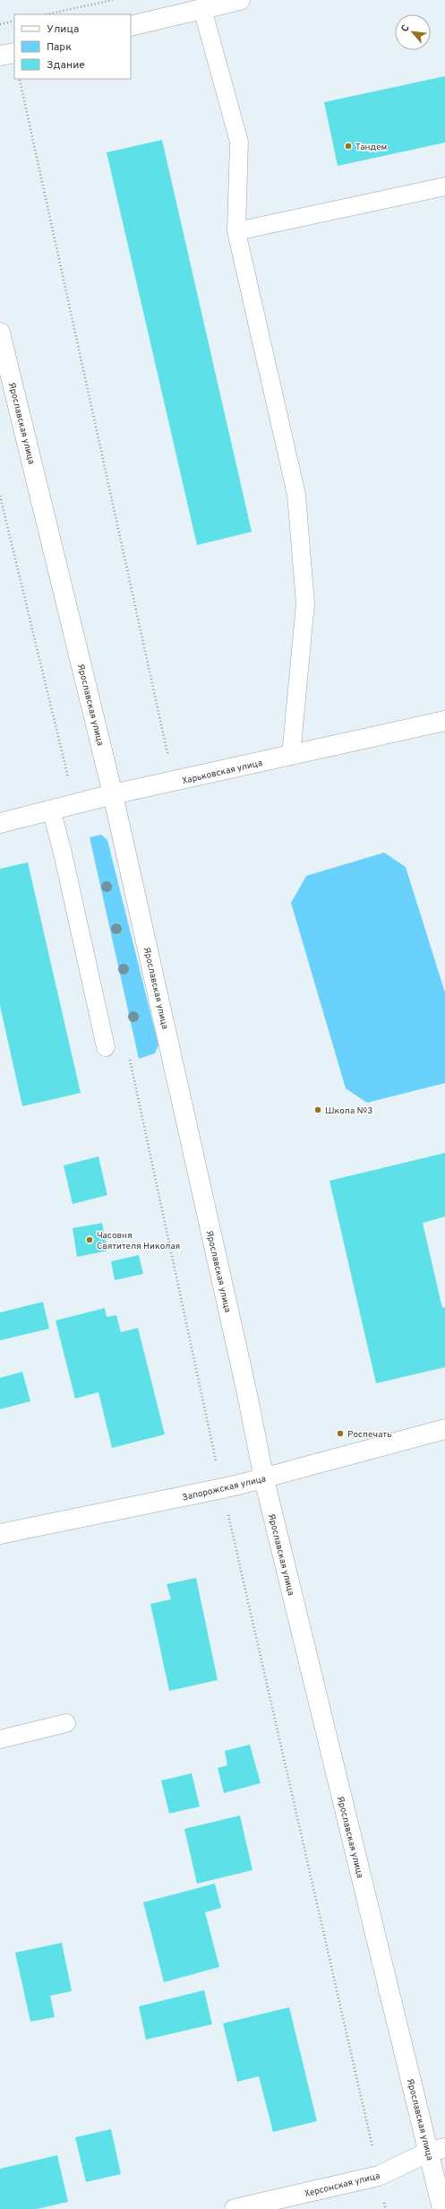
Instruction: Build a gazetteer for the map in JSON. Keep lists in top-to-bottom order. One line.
{"streets":{"street":["Ярославская улица","Харьковская улица","Запорожская улица","Херсонская улица"]},"crossings":[["Ярославская улица","Харьковская улица"],["Ярославская улица","Запорожская улица"],["Ярославская улица","Херсонская улица"]],"places":["Тандем","Школа №3","Часовня Святителя Николая","Роспечать"],"legend":["Улица","Парк","Здание"],"north":"top left"}
